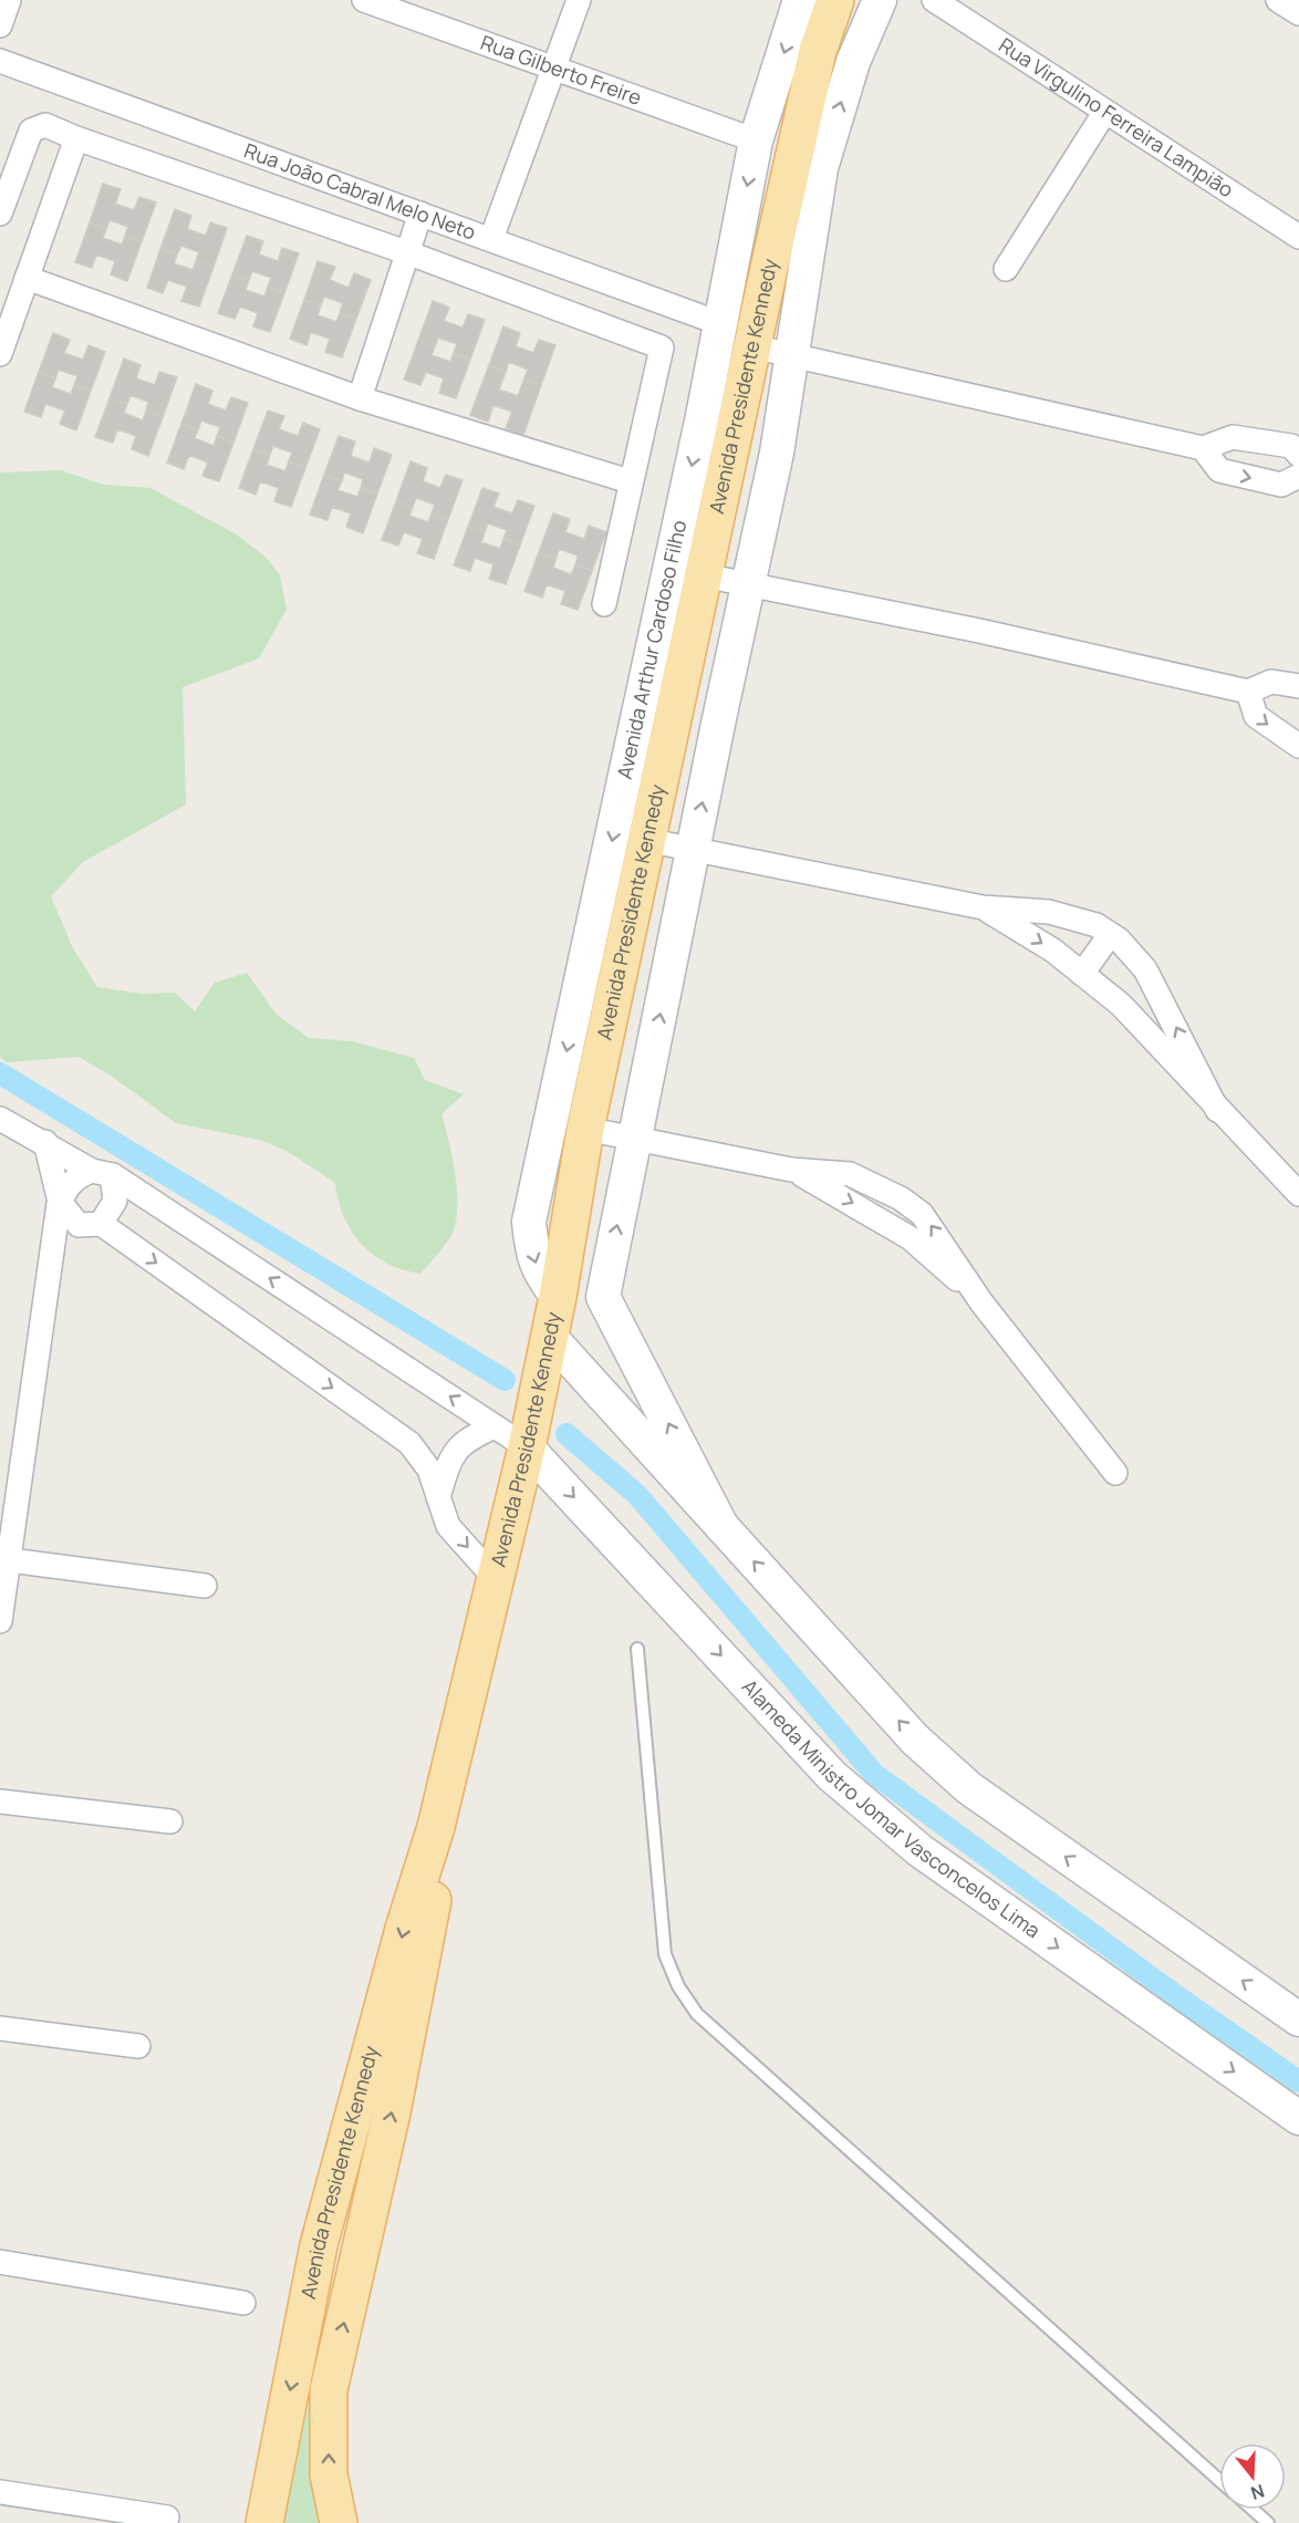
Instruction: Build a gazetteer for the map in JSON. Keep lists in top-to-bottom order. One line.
{"streets":{"main road":["Avenida Presidente Kennedy","Avenida Arthur Cardoso Filho","Alameda Ministro Jomar Vasconcelos Lima"],"street":["Rua Gilberto Freire","Rua Virgulino Ferreira Lampião","Rua João Cabral Melo Neto"]},"crossings":[["Rua Gilberto Freire","Avenida Arthur Cardoso Filho"],["Rua João Cabral Melo Neto","Avenida Arthur Cardoso Filho"],["Avenida Presidente Kennedy","Avenida Arthur Cardoso Filho"],["Avenida Presidente Kennedy","Alameda Ministro Jomar Vasconcelos Lima"]],"one_way":["Avenida Arthur Cardoso Filho"],"north":"bottom"}
